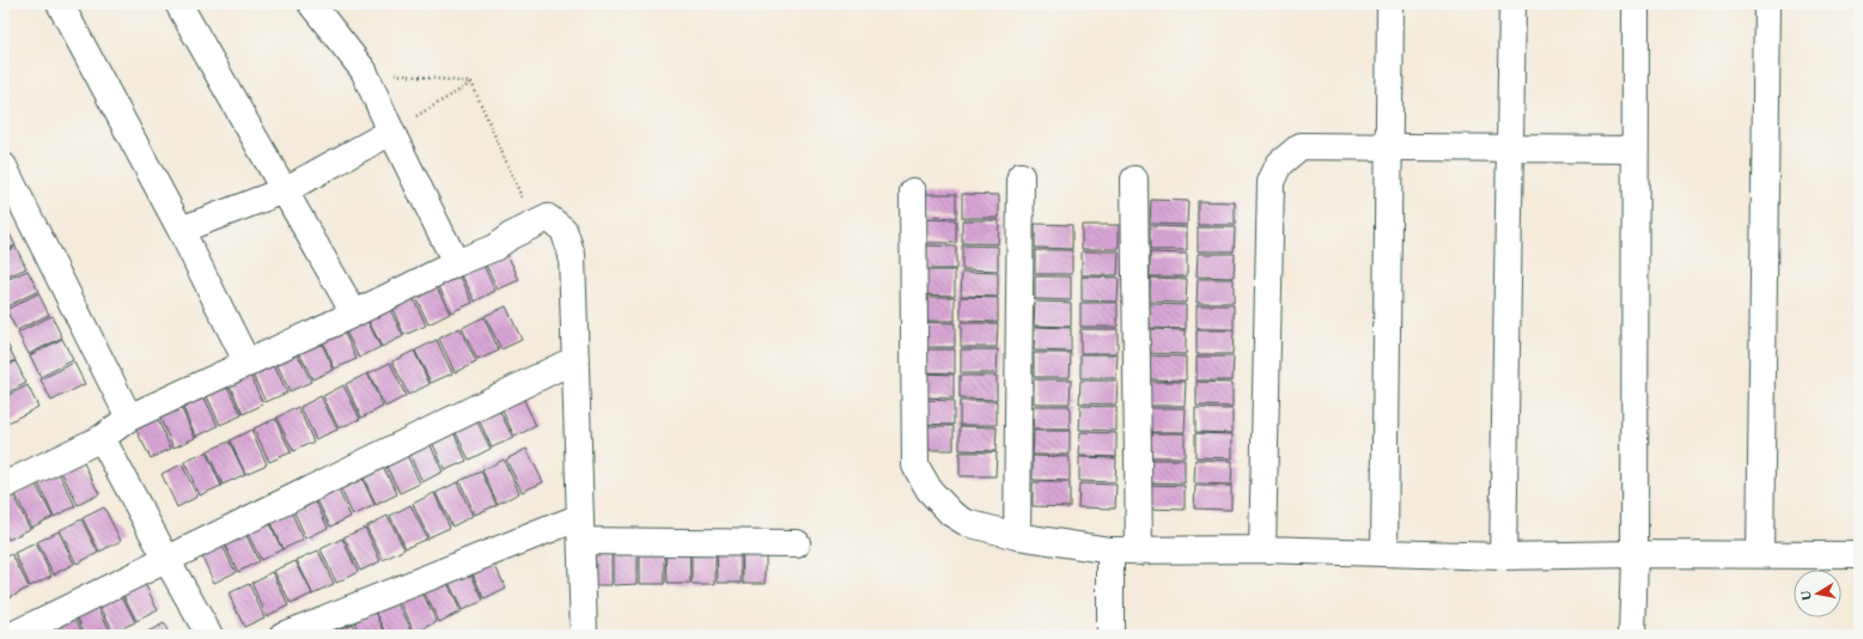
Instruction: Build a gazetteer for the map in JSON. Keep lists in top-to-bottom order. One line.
{"north":"left"}
